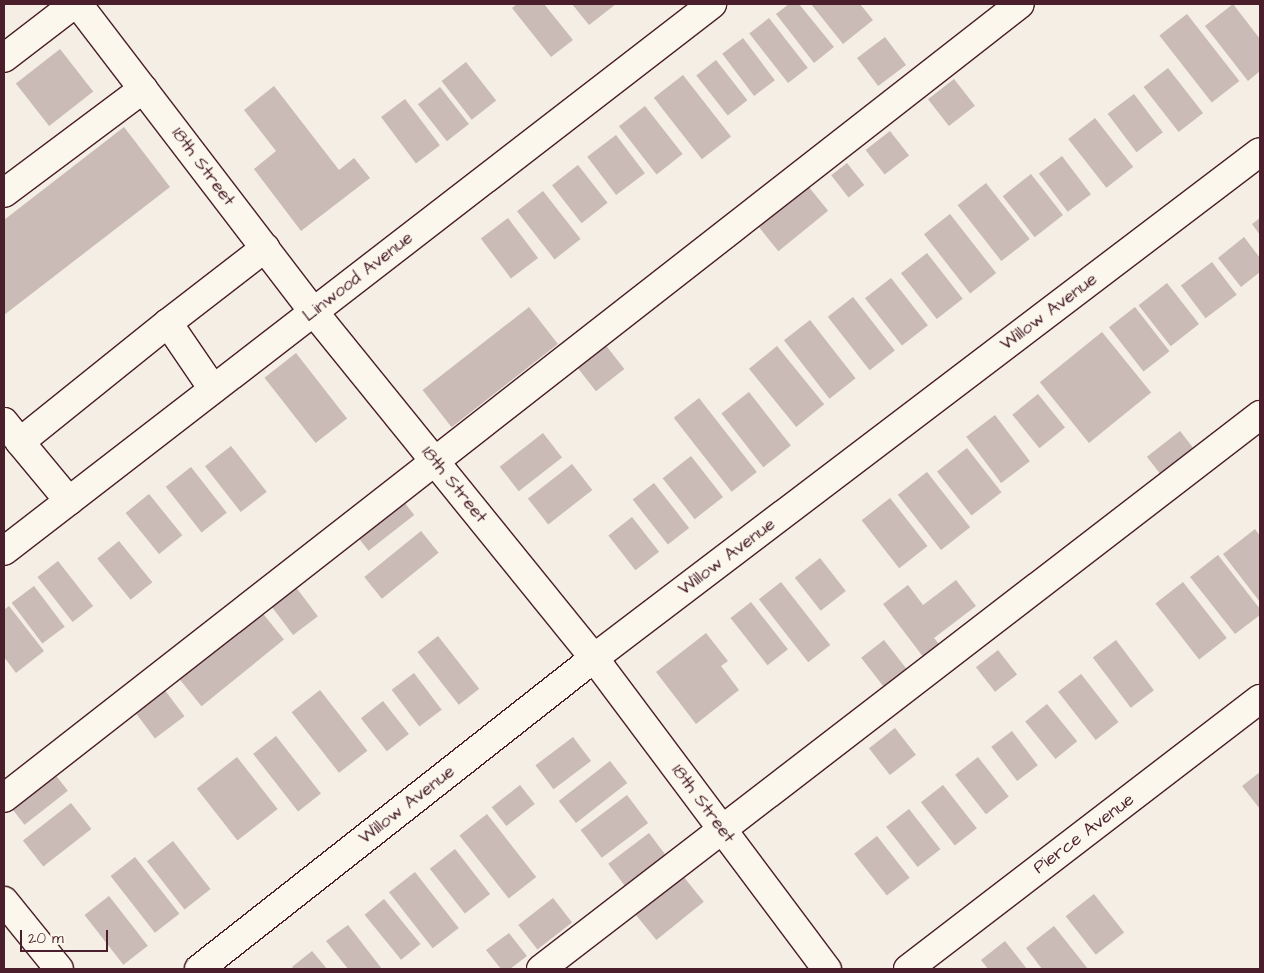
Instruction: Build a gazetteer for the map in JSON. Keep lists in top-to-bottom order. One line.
{"streets":{"street":["18th Street","Linwood Avenue","Willow Avenue","Pierce Avenue"]},"crossings":[["18th Street","Linwood Avenue"],["18th Street","Willow Avenue"]],"scale_bar":"20 m"}
